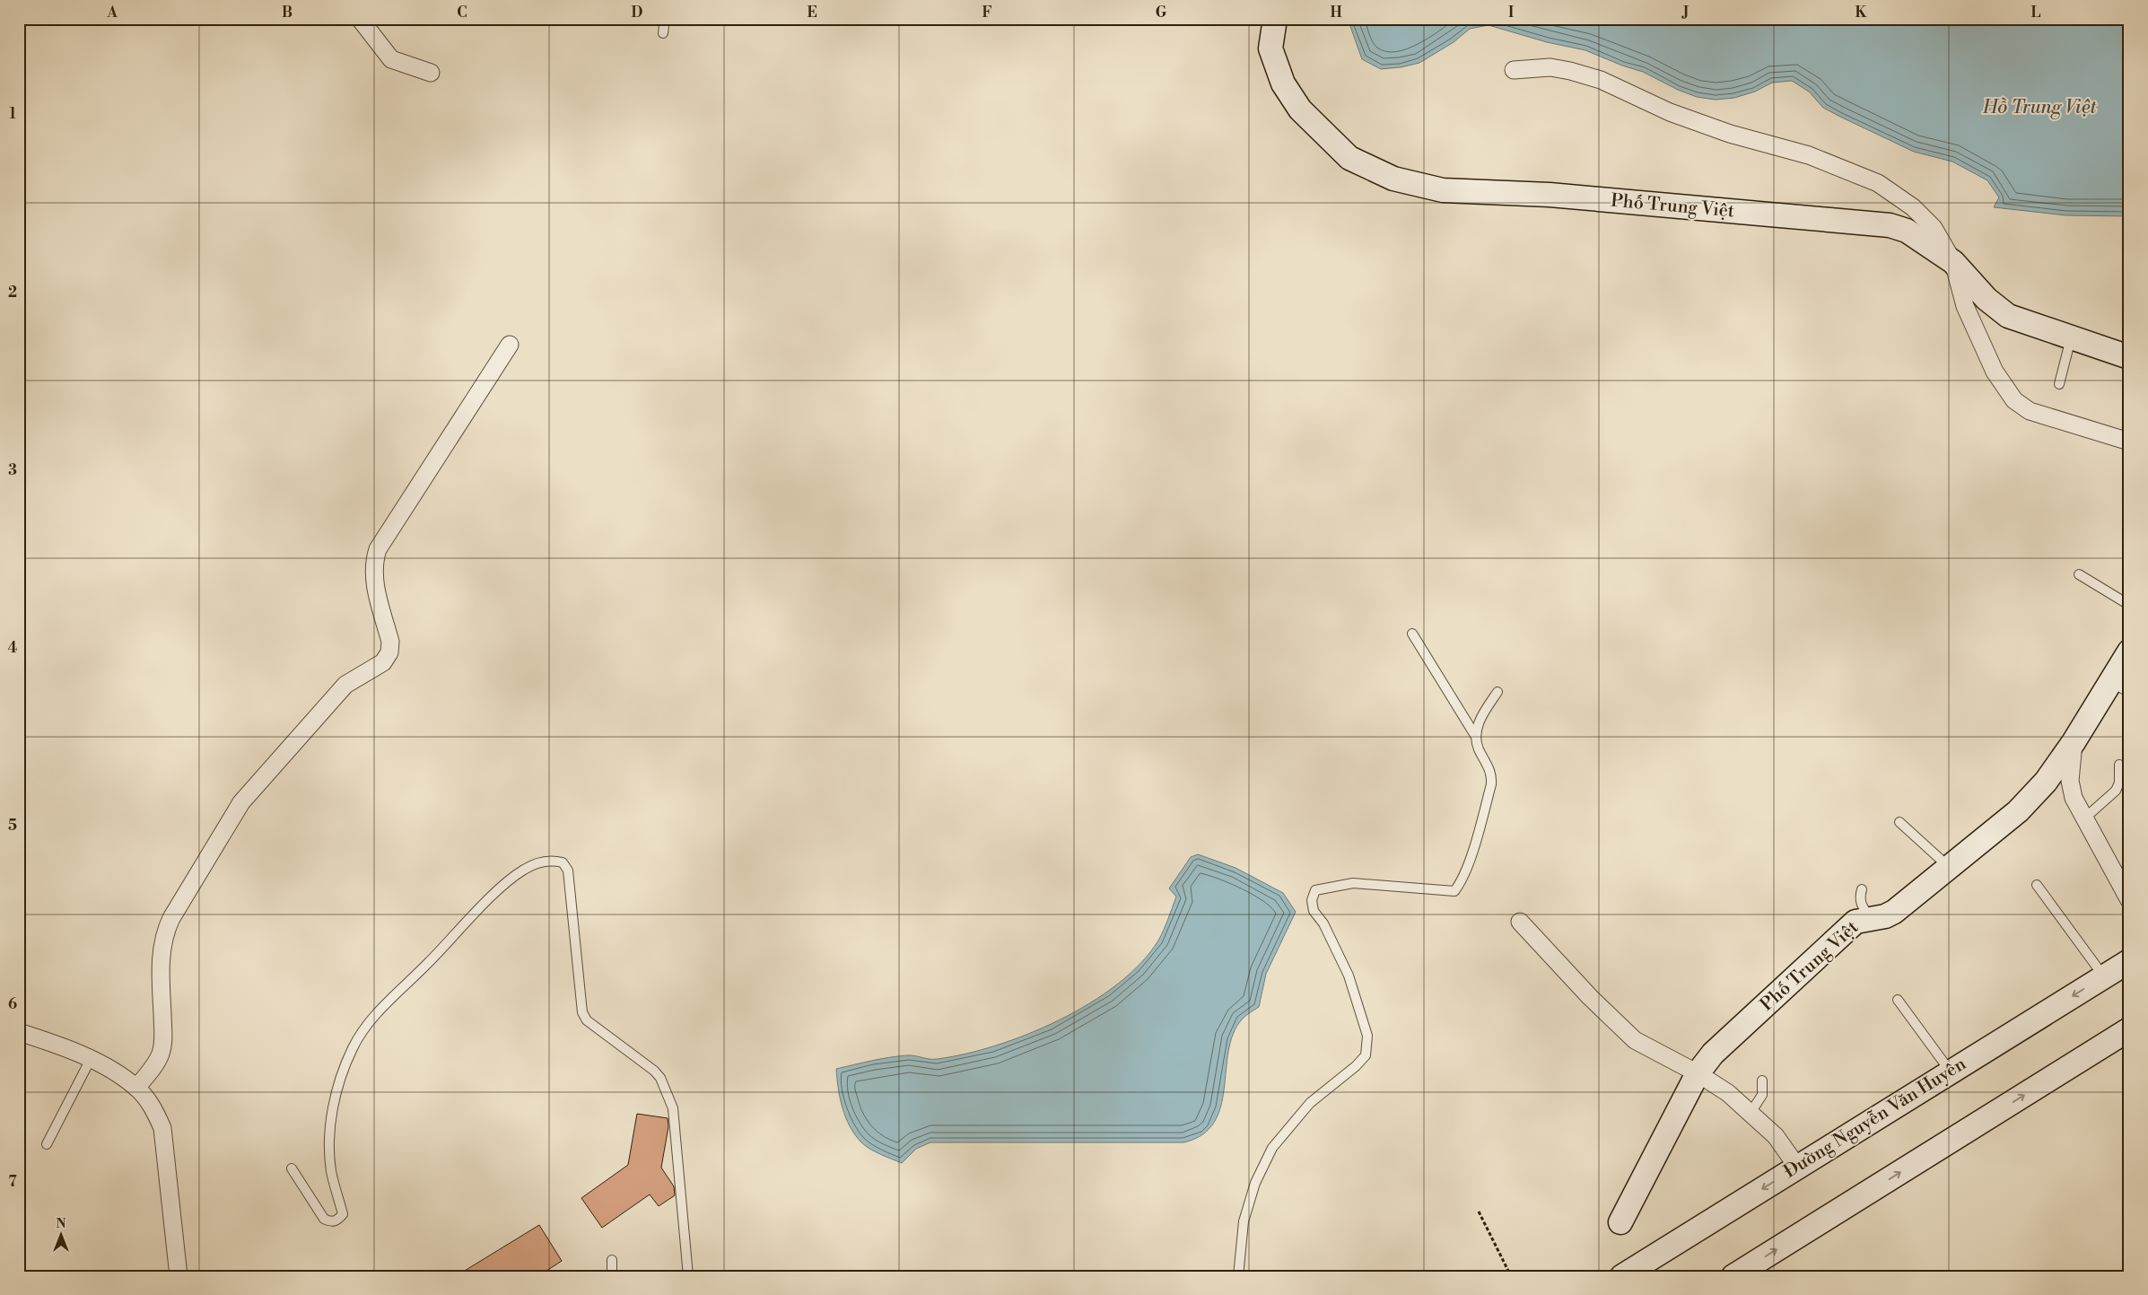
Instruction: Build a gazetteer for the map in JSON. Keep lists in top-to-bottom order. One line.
{"streets":{"street":["Phố Trung Việt","Đường Nguyễn Văn Huyên"]},"water":["Hồ Trung Việt"],"north":"top","grid":{"columns":["A","B","C","D","E","F","G","H","I","J","K","L"],"rows":["1","2","3","4","5","6","7"]}}
